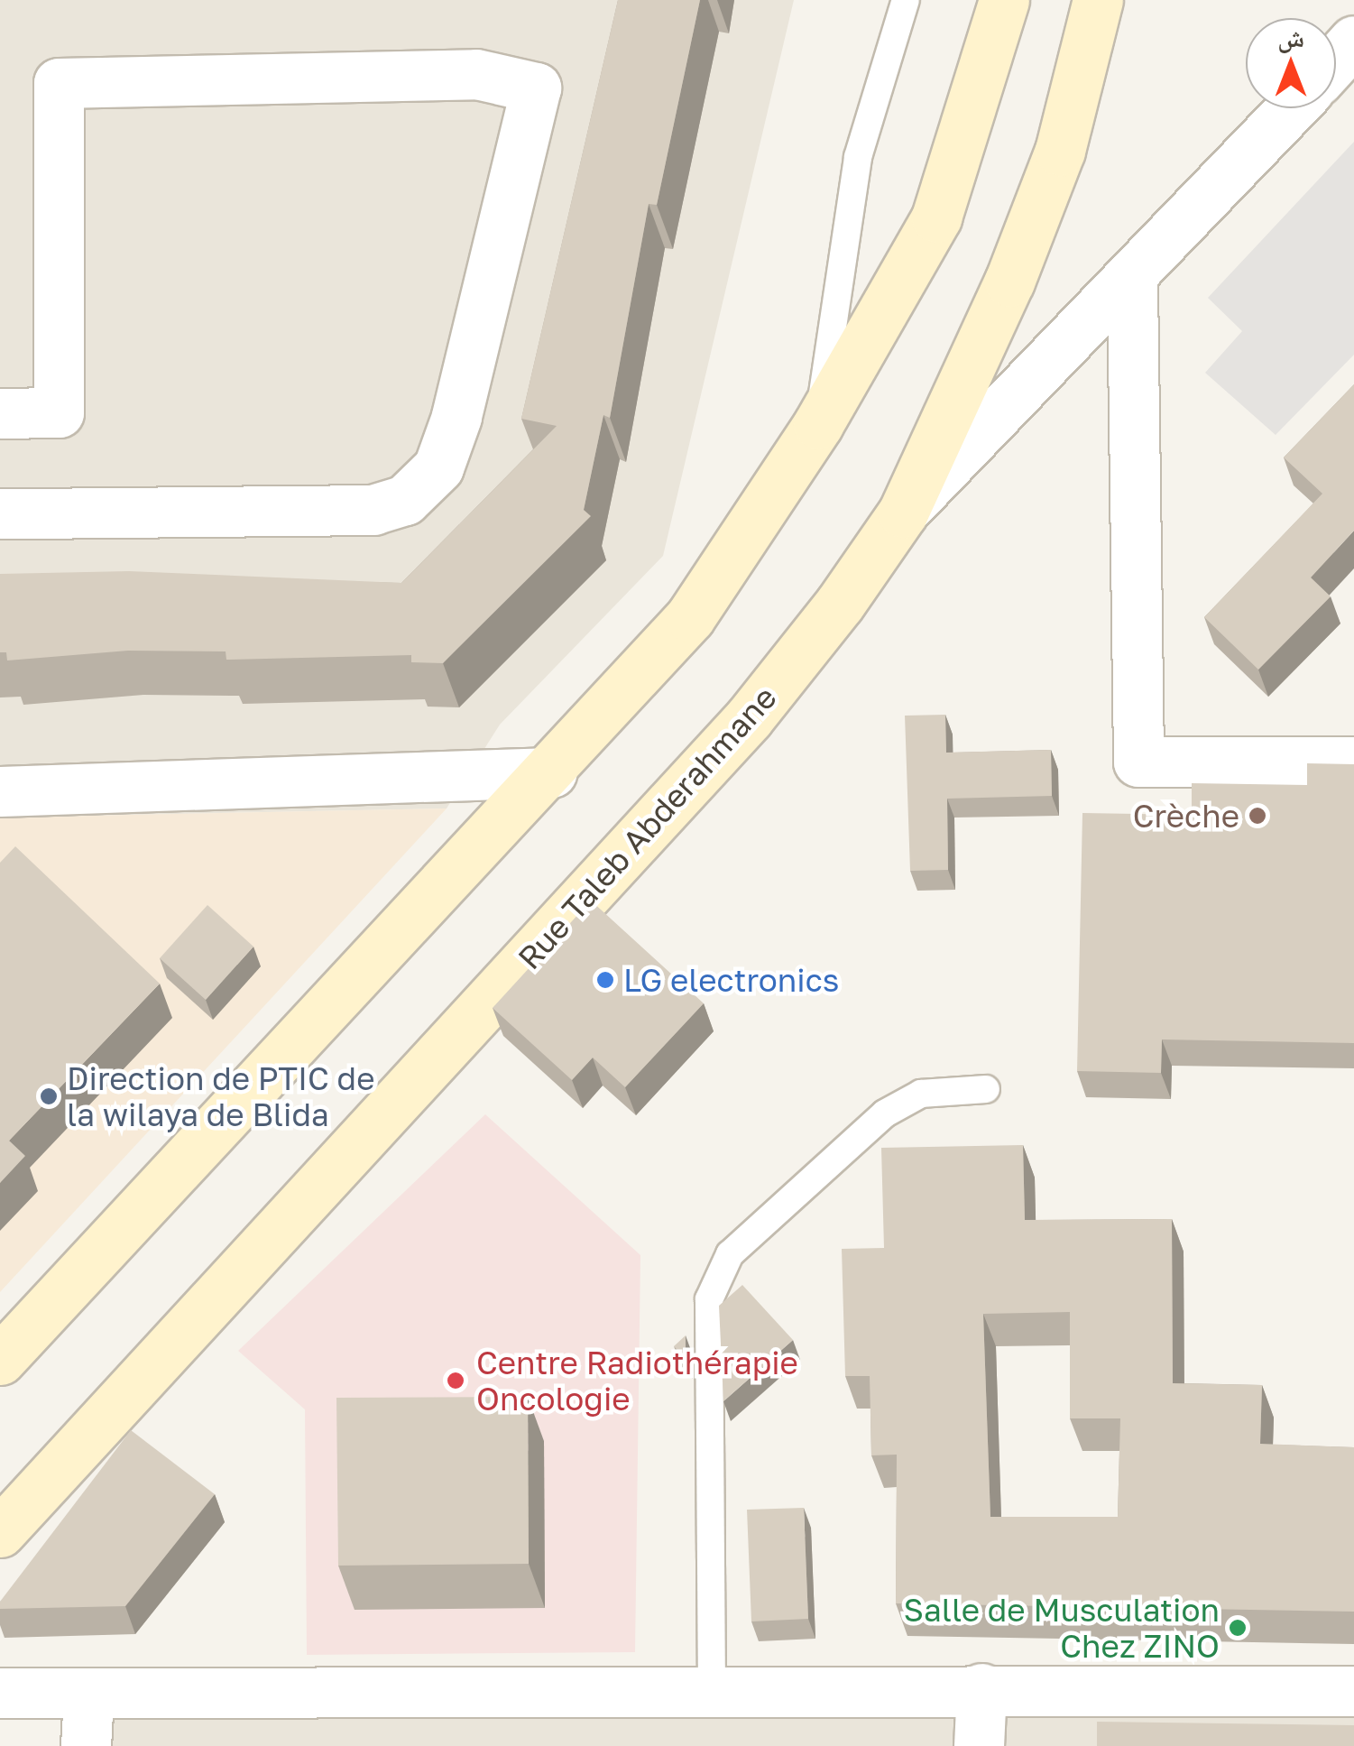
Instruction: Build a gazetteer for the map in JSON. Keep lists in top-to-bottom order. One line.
{"streets":{"main road":["Rue Taleb Abderahmane"]},"places":["Crèche","LG electronics","Direction de PTIC de la wilaya de Blida","Centre Radiothérapie Oncologie","Salle de Musculation Chez ZINO"],"north":"top"}
